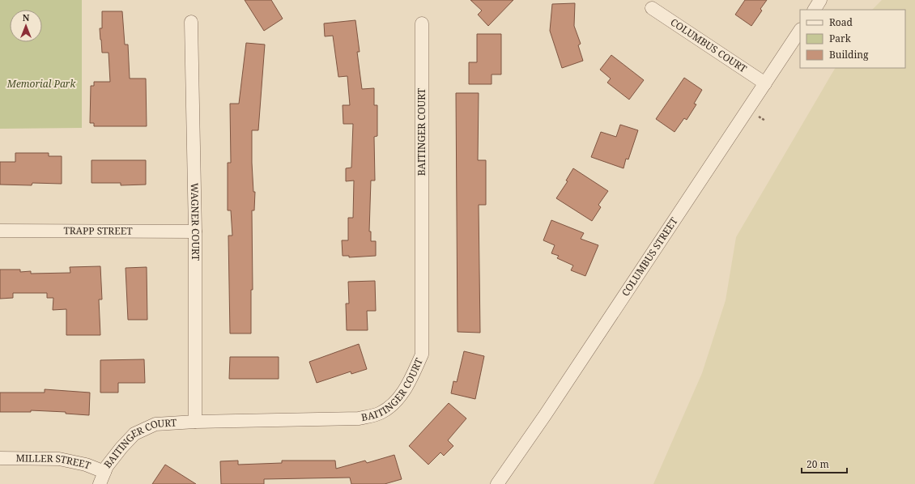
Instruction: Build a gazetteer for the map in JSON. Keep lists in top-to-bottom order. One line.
{"streets":{"street":["COLUMBUS COURT","BAITINGER COURT","WAGNER COURT","TRAPP STREET","COLUMBUS STREET","MILLER STREET"]},"crossings":[["COLUMBUS COURT","COLUMBUS STREET"],["BAITINGER COURT","WAGNER COURT"],["BAITINGER COURT","MILLER STREET"],["WAGNER COURT","TRAPP STREET"]],"parks":["Memorial Park"],"legend":["Road","Park","Building"],"scale_bar":"20 m","north":"top"}
